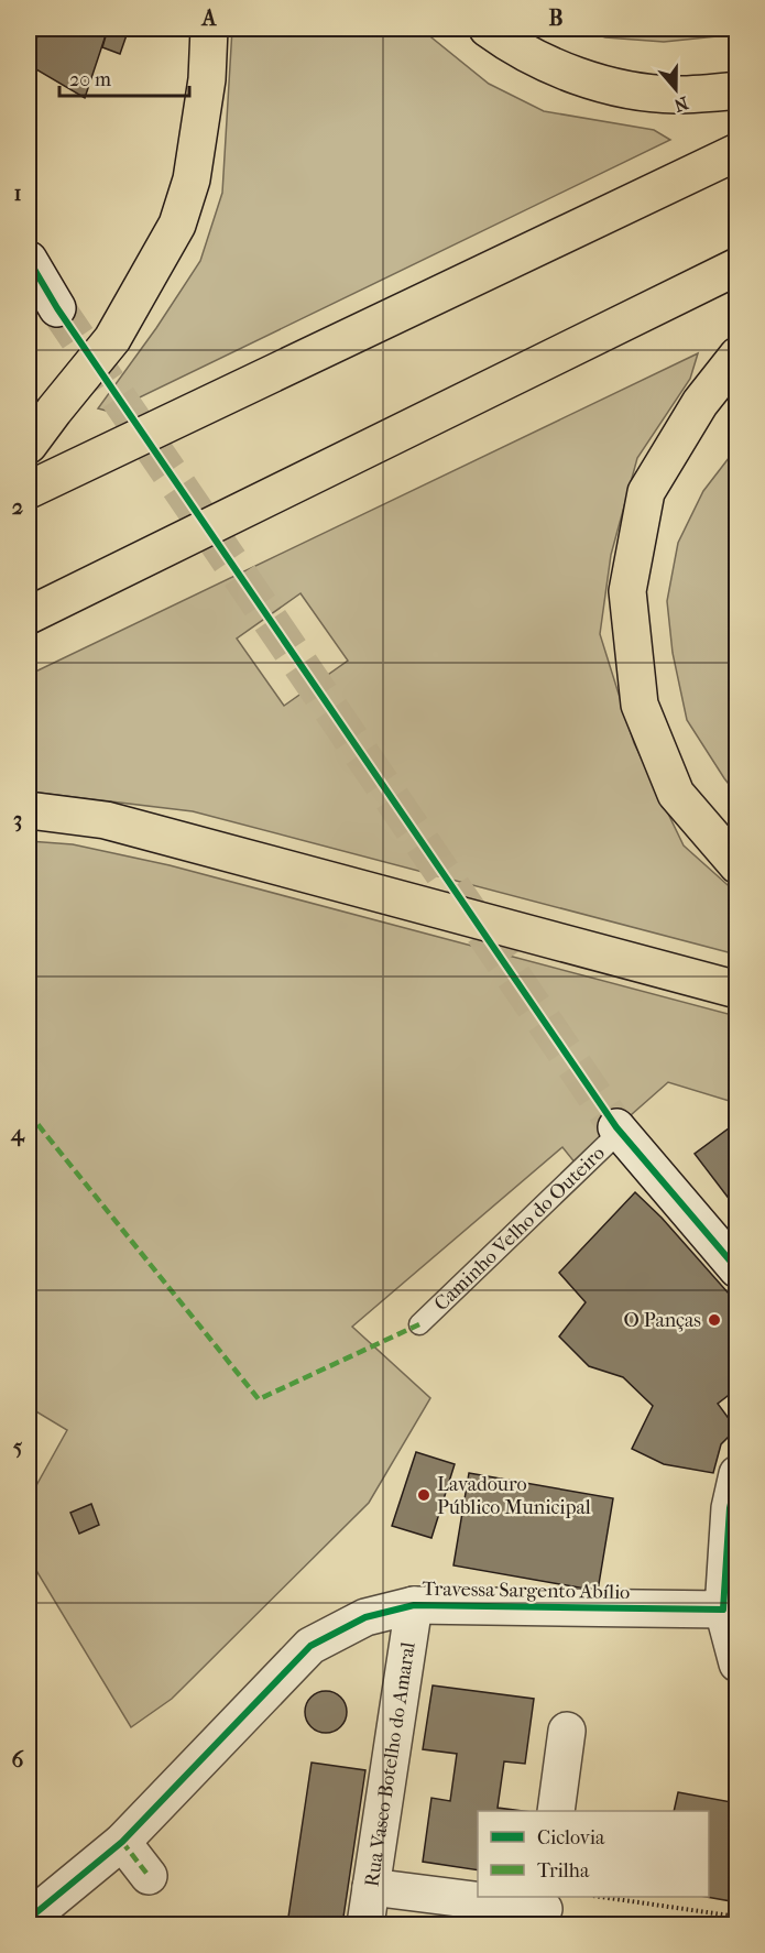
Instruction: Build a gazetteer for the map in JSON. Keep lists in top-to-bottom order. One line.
{"streets":{"street":["Travessa Sargento Abílio","Rua Vasco Botelho do Amaral"],"lane":["Caminho Velho do Outeiro"]},"crossings":[["Travessa Sargento Abílio","Rua Vasco Botelho do Amaral"]],"places":["O Panças","Lavadouro Público Municipal"],"legend":["Ciclovia","Trilha"],"scale_bar":"20 m","north":"bottom","grid":{"columns":["A","B"],"rows":["1","2","3","4","5","6"]}}
